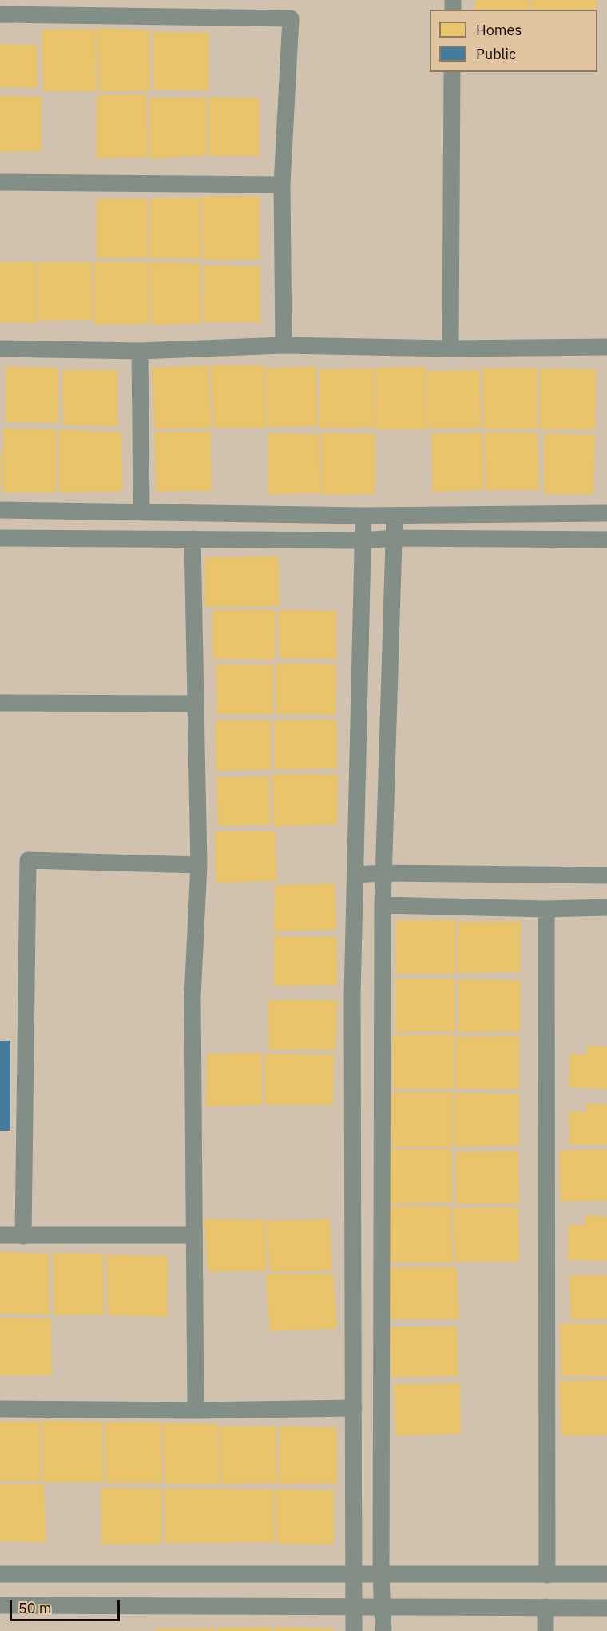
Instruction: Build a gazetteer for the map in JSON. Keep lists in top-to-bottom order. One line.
{"legend":["Homes","Public"],"scale_bar":"50 m"}
